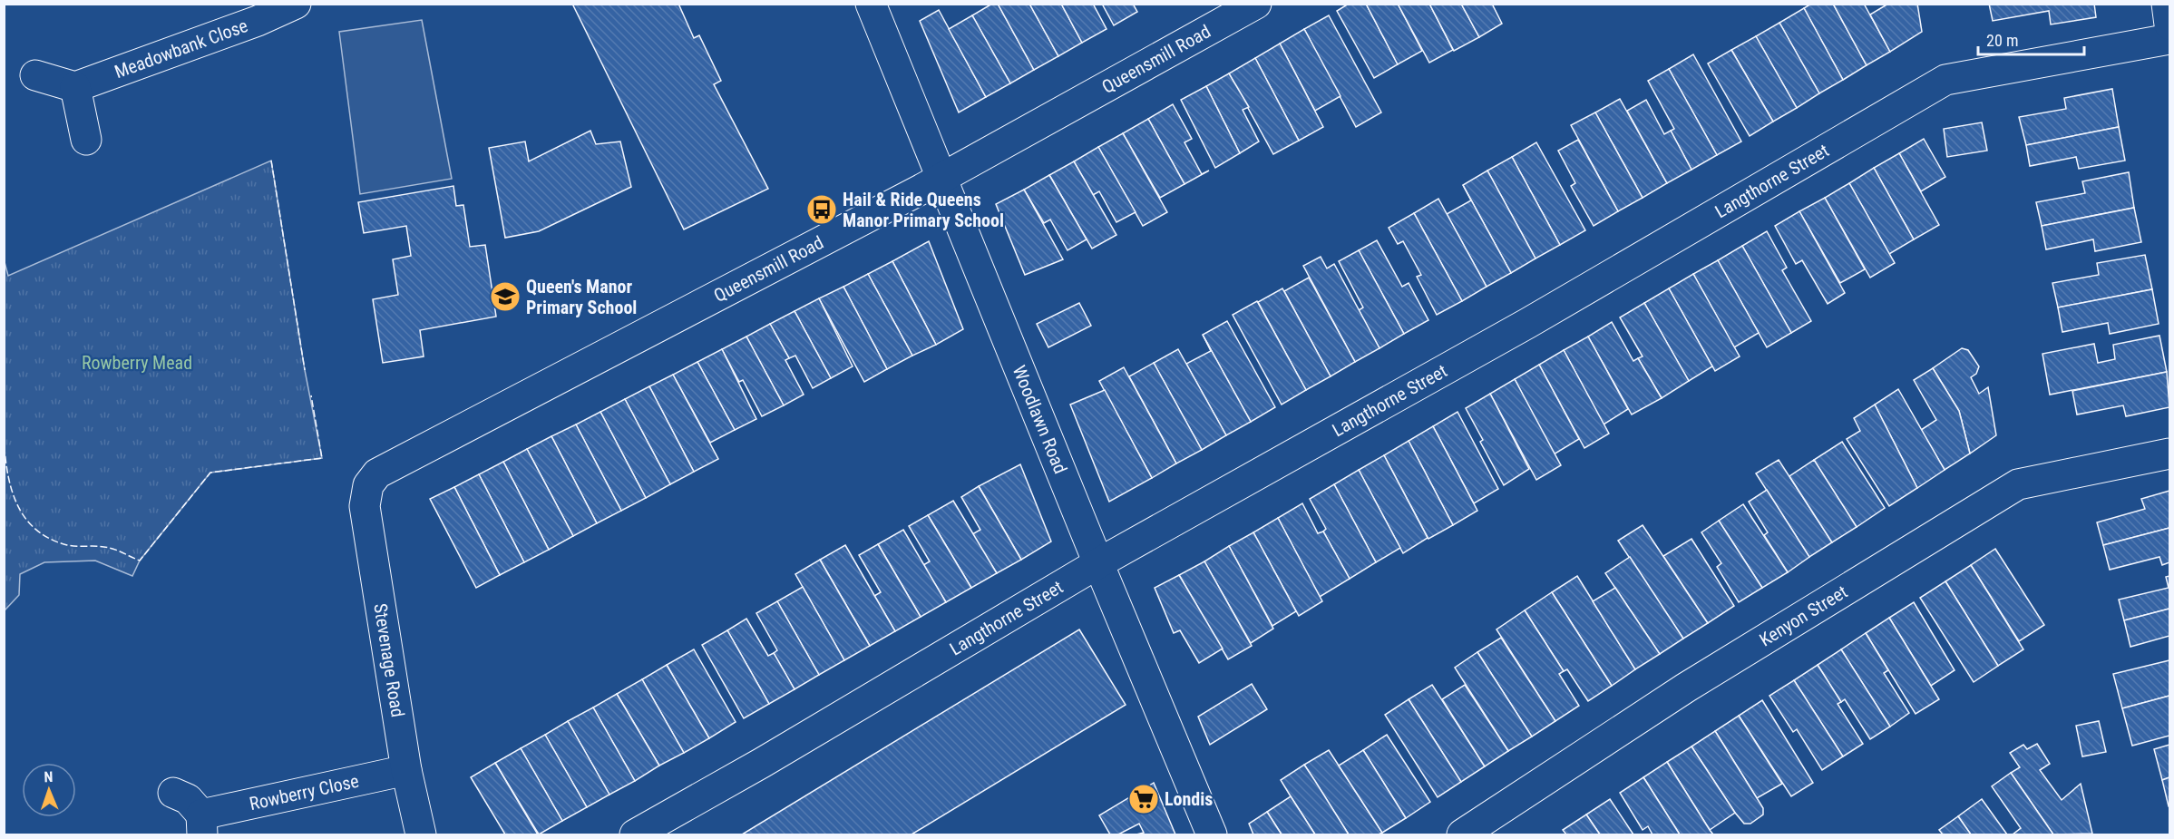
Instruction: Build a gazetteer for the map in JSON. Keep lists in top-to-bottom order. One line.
{"streets":{"street":["Meadowbank Close","Queensmill Road","Langthorne Street","Woodlawn Road","Kenyon Street","Stevenage Road","Rowberry Close"]},"crossings":[["Queensmill Road","Woodlawn Road"],["Queensmill Road","Stevenage Road"],["Langthorne Street","Woodlawn Road"],["Stevenage Road","Rowberry Close"]],"parks":["Rowberry Mead"],"places":{"bus stop":["Hail & Ride Queens Manor Primary School"],"school or university":["Queen's Manor Primary School"],"supermarket":["Londis"]},"scale_bar":"20 m","north":"top"}
